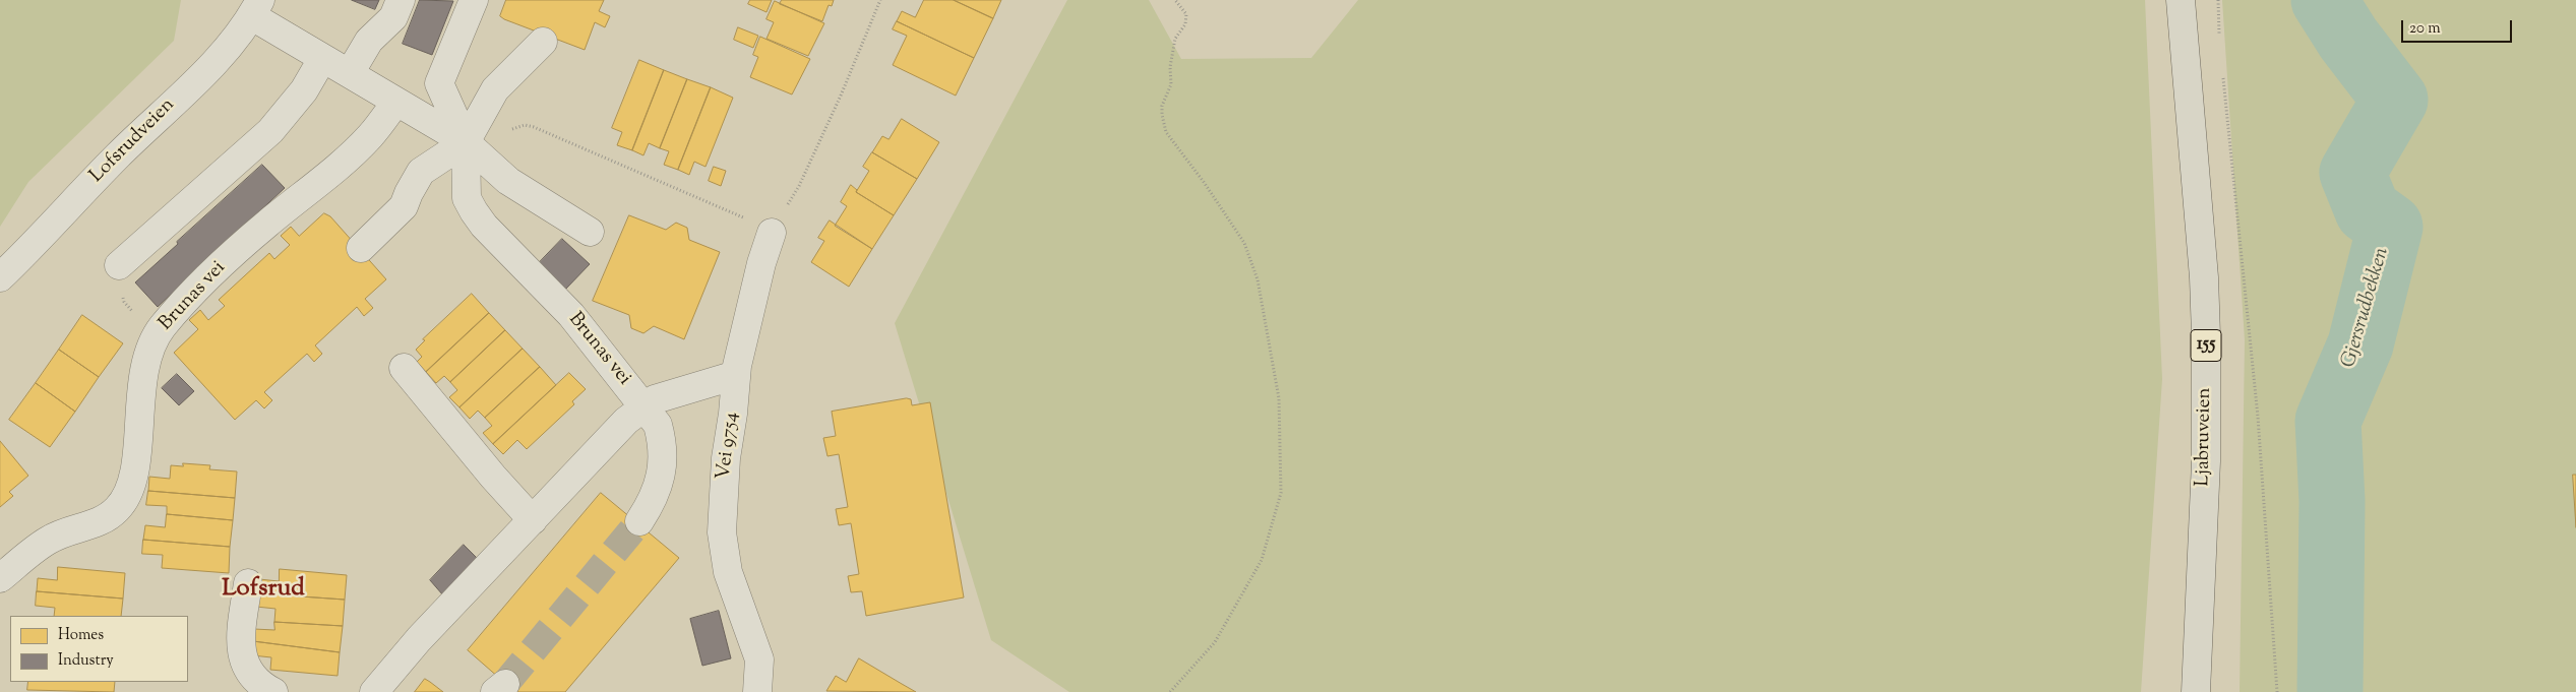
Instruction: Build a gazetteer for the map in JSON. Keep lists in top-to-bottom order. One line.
{"streets":{"main road":["155","Ljabruveien"],"street":["Lofsrudveien","Brunas vei","Vei 9754"]},"districts":["Lofsrud"],"water":["Gjersrudbekken"],"legend":["Homes","Industry"],"scale_bar":"20 m"}
